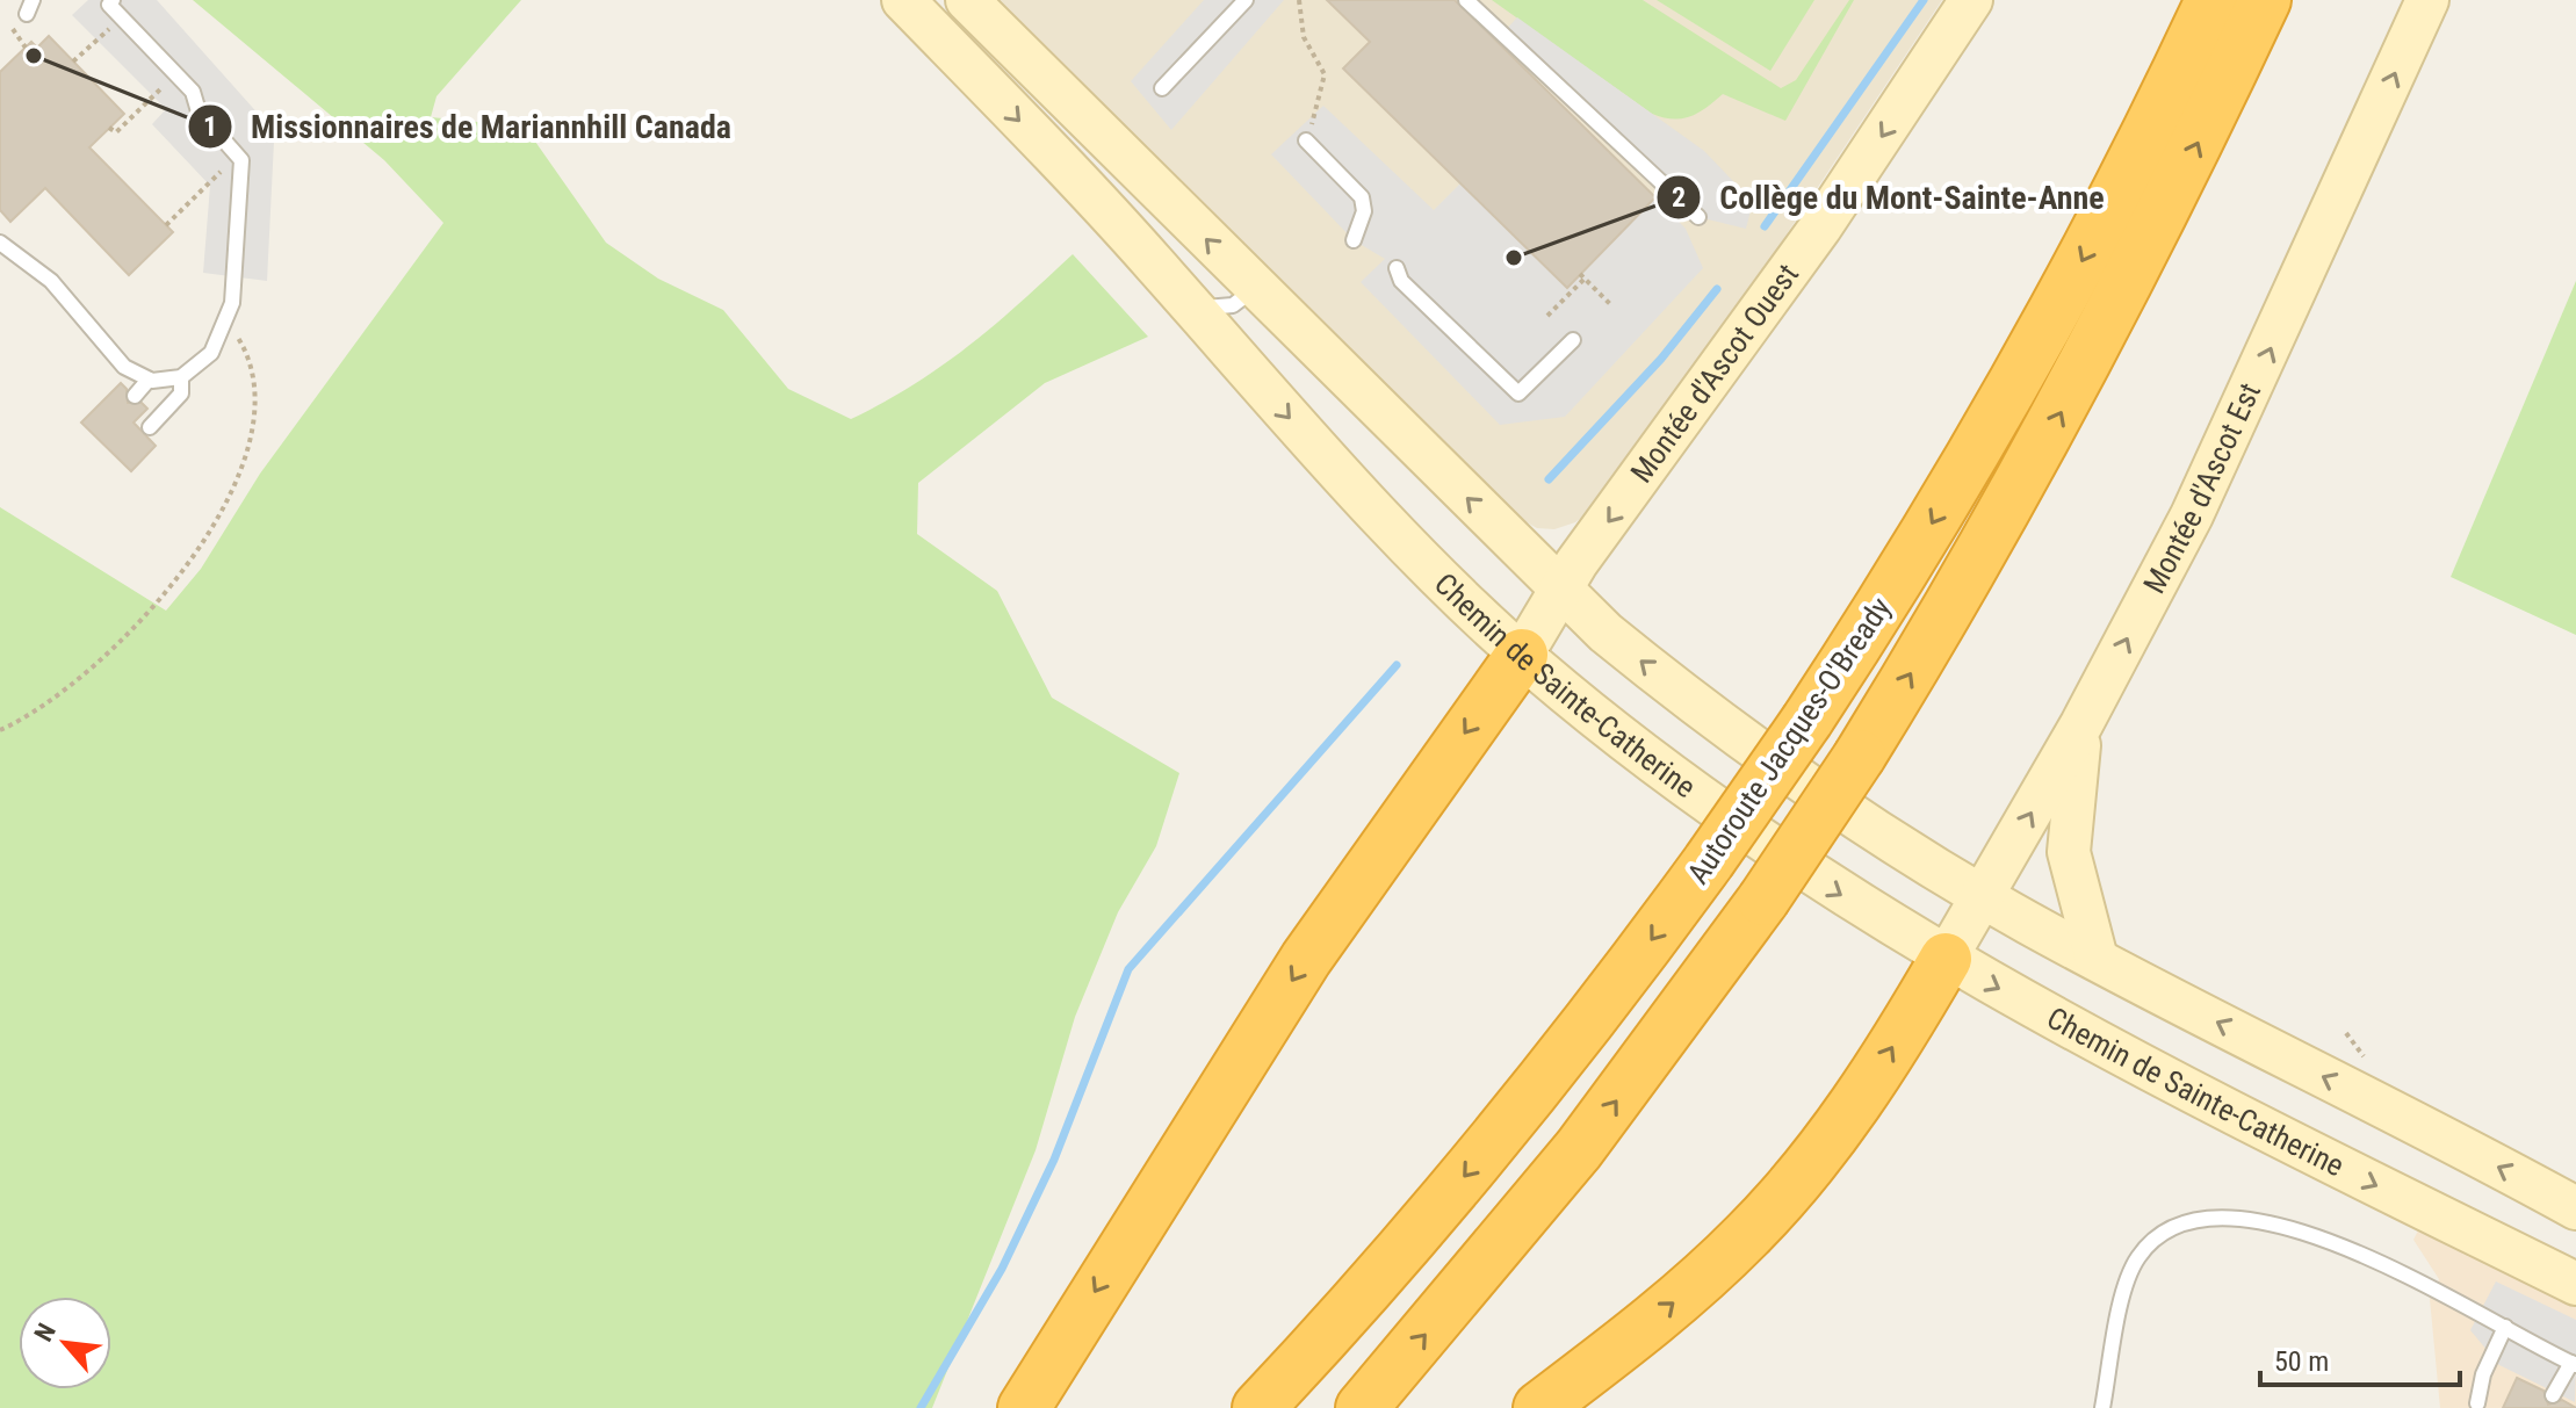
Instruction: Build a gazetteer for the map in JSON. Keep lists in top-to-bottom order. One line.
{"streets":{"highway":["Autoroute Jacques-O'Bready"],"main road":["Montée d'Ascot Ouest","Montée d'Ascot Est","Chemin de Sainte-Catherine"]},"crossings":[["Montée d'Ascot Ouest","Chemin de Sainte-Catherine"],["Montée d'Ascot Est","Chemin de Sainte-Catherine"]],"one_way":["Montée d'Ascot Ouest","Montée d'Ascot Est"],"places":["Missionnaires de Mariannhill Canada","Collège du Mont-Sainte-Anne"],"scale_bar":"50 m","north":"top left"}
